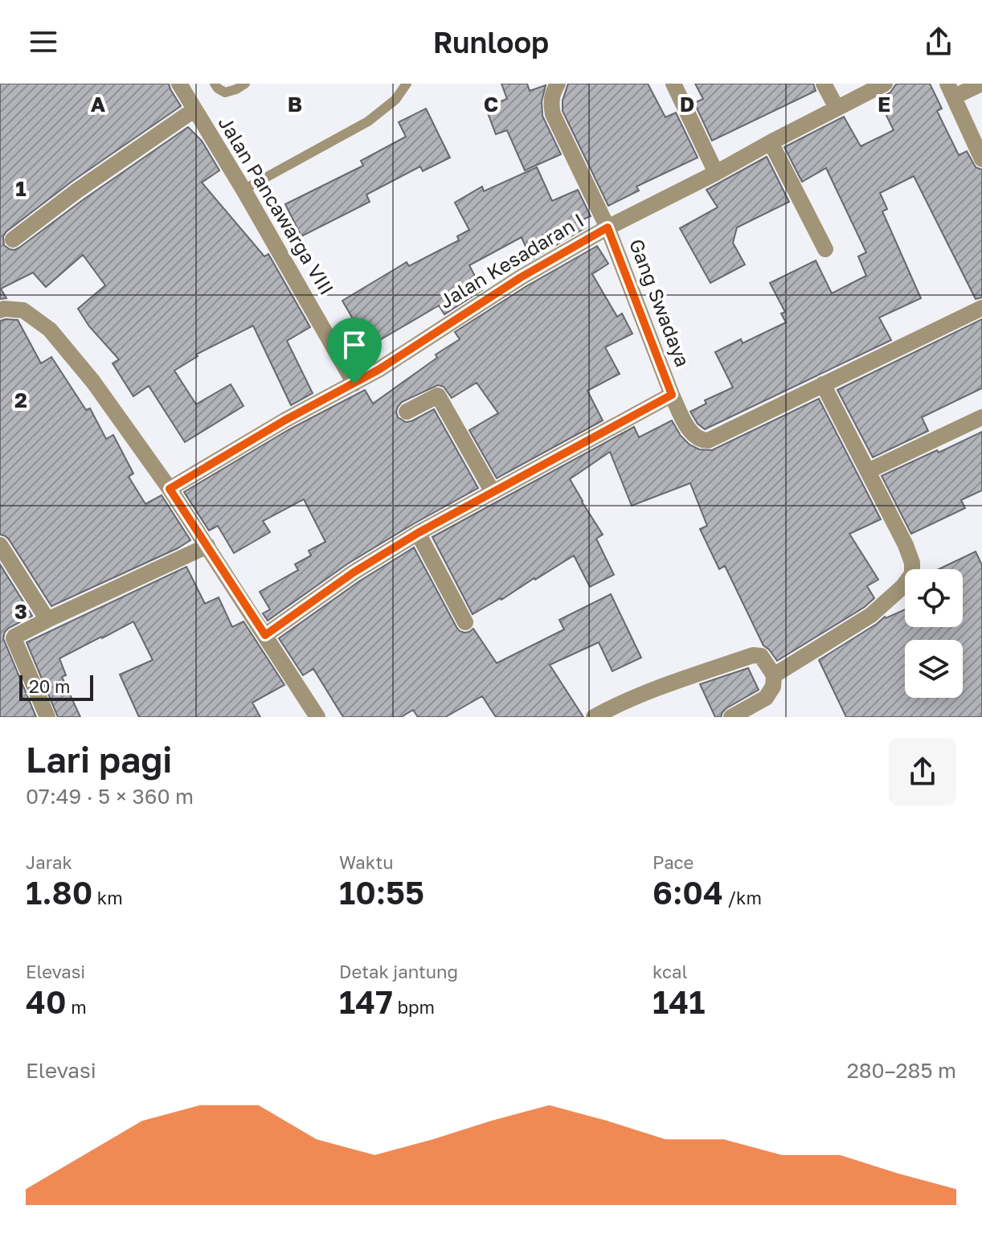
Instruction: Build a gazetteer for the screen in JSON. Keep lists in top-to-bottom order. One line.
{"streets":{"street":["Jalan Pancawarga VIII","Jalan Kesadaran I","Gang Swadaya"]},"crossings":[["Jalan Pancawarga VIII","Jalan Kesadaran I"],["Jalan Kesadaran I","Gang Swadaya"]],"scale_bar":"20 m","page":{"header":"Runloop","scale":"20 m","heading":["Lari pagi","07:49 · 5 × 360 m"],"stats":[["Jarak","1.80 km"],["Waktu","10:55"],["Pace","6:04 /km"],["Elevasi","40 m"],["Detak jantung","147 bpm"],["kcal","141"]],"chart":["Elevasi","280–285 m"]},"grid":{"columns":["A","B","C","D","E"],"rows":["1","2","3"]}}
